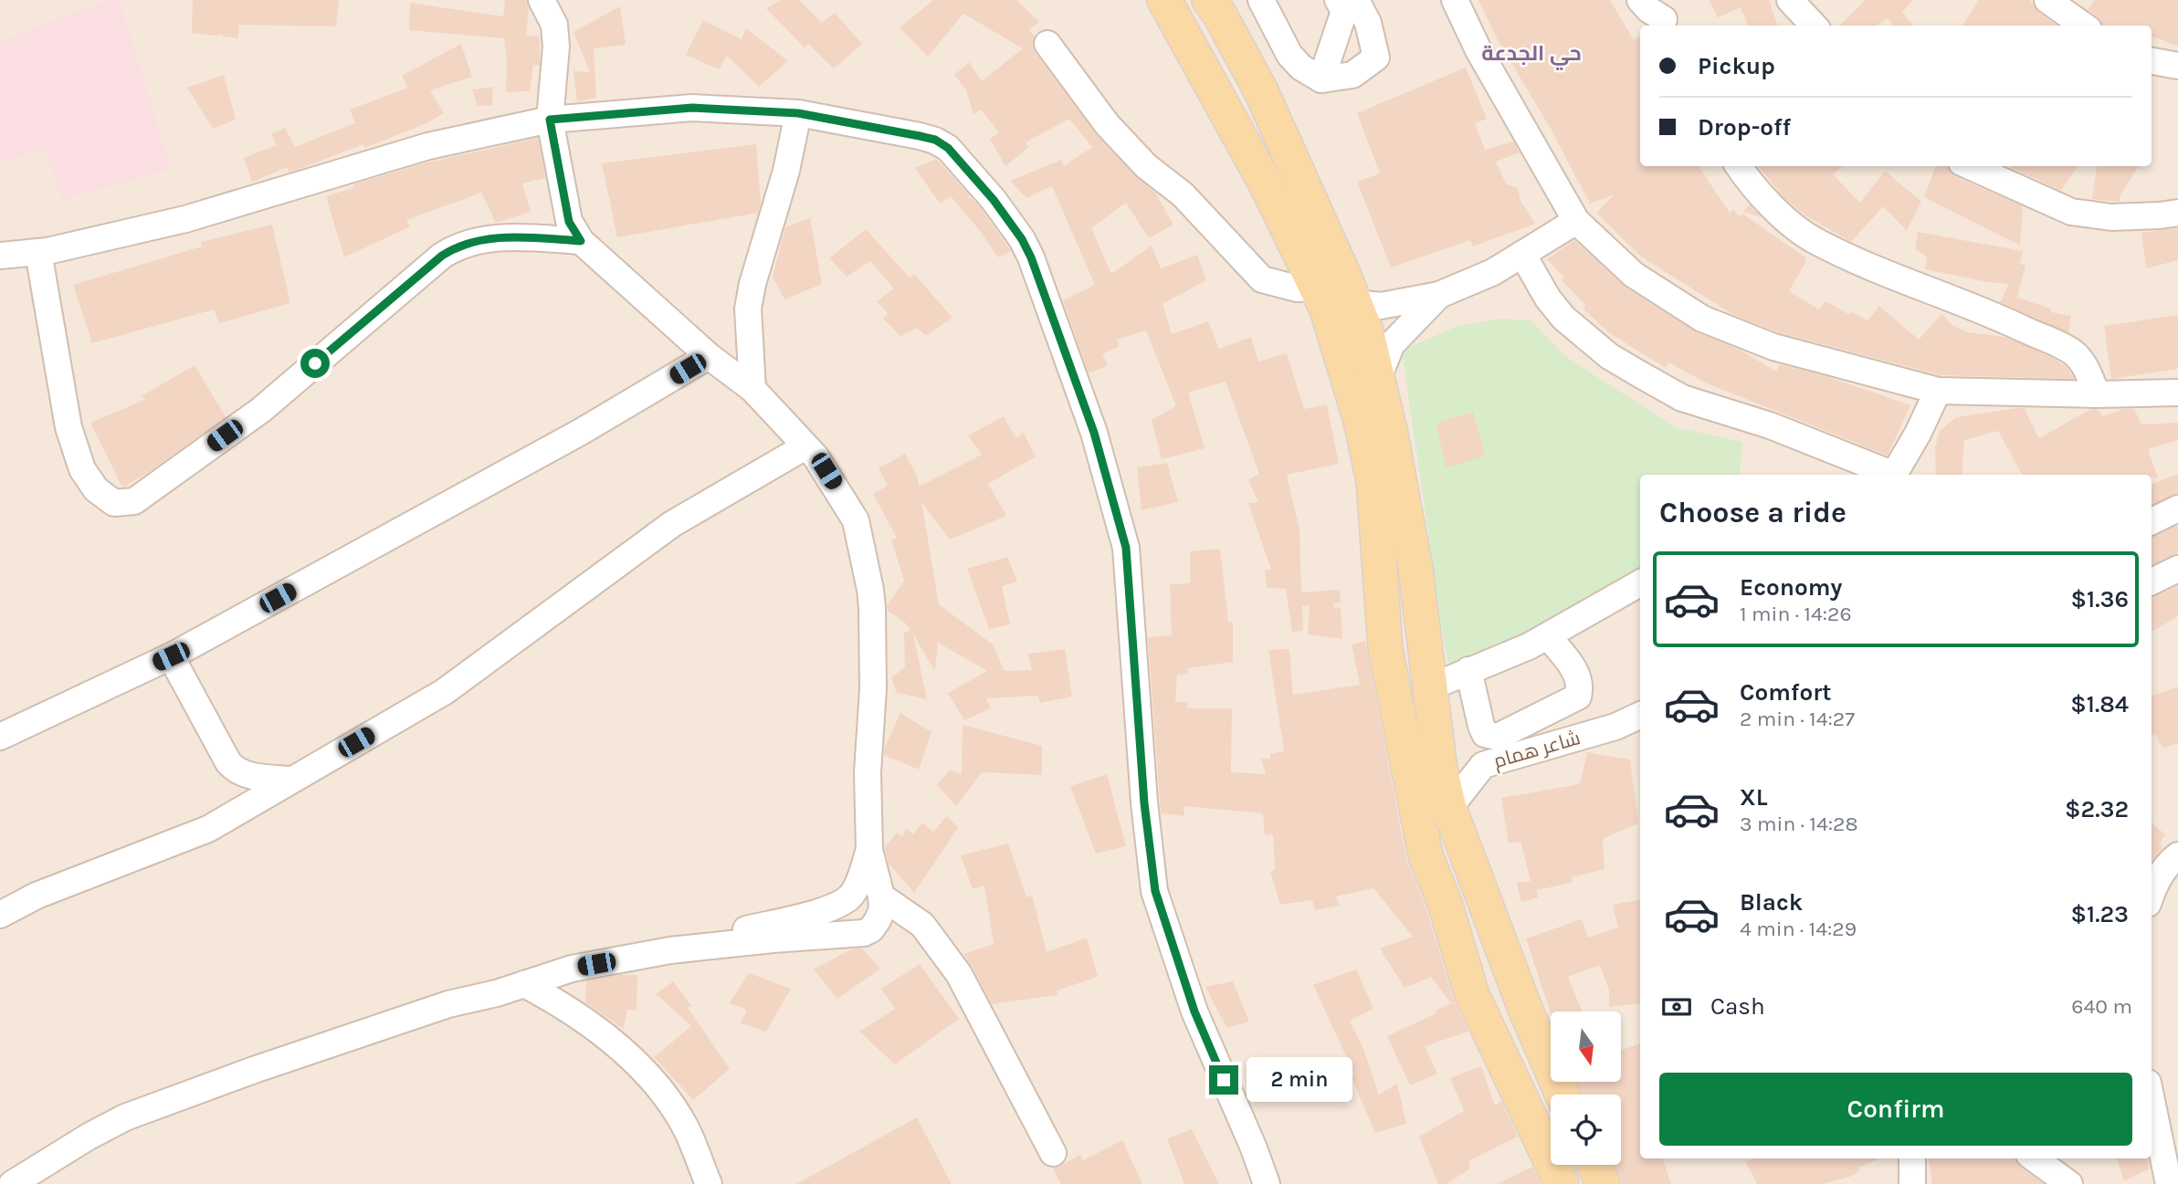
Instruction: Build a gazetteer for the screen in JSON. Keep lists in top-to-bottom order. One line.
{"streets":{"street":["شاعر همام"]},"districts":["حي الجدعة"],"north":"bottom","page":{"banner":["Pickup","Drop-off"],"heading":"Choose a ride","list":[{"name":"Economy","note":"1 min · 14:26","value":"$1.36"},{"name":"Comfort","note":"2 min · 14:27","value":"$1.84"},{"name":"XL","note":"3 min · 14:28","value":"$2.32"},{"name":"Black","note":"4 min · 14:29","value":"$1.23"}],"pay":["Cash","640 m"],"bubble":"2 min","buttons":"Confirm"}}
